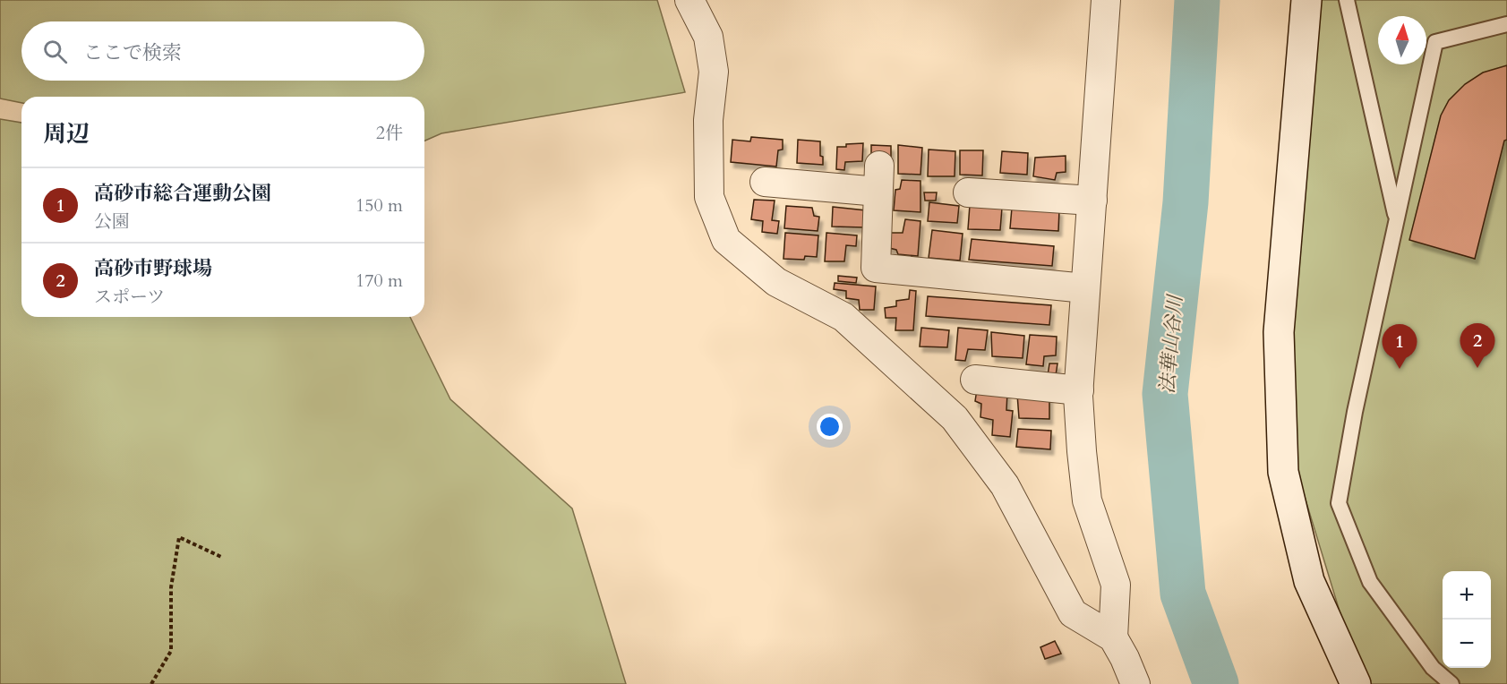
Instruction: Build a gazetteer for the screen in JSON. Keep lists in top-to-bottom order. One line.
{"water":["法華山谷川"],"north":"top","page":{"search":"ここで検索","heading":["周辺","2件"],"list":[{"mark":"1","name":"高砂市総合運動公園","note":"公園","value":"150 m"},{"mark":"2","name":"高砂市野球場","note":"スポーツ","value":"170 m"}],"pins":["2","1"],"map_buttons":["+","−"]}}
